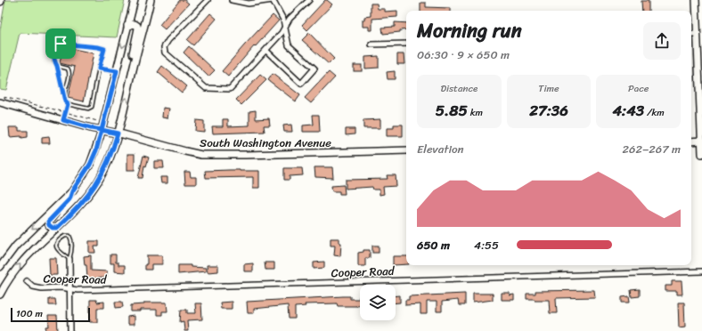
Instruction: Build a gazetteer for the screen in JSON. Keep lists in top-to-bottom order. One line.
{"streets":{"street":["South Washington Avenue","Cooper Road"]},"scale_bar":"100 m","page":{"heading":["Morning run","06:30 · 9 × 650 m"],"stats":[["Distance","5.85 km"],["Time","27:36"],["Pace","4:43 /km"]],"chart":["Elevation","262–267 m"],"list":[{"name":"650 m","note":"4:55"}],"scale":"100 m"}}
